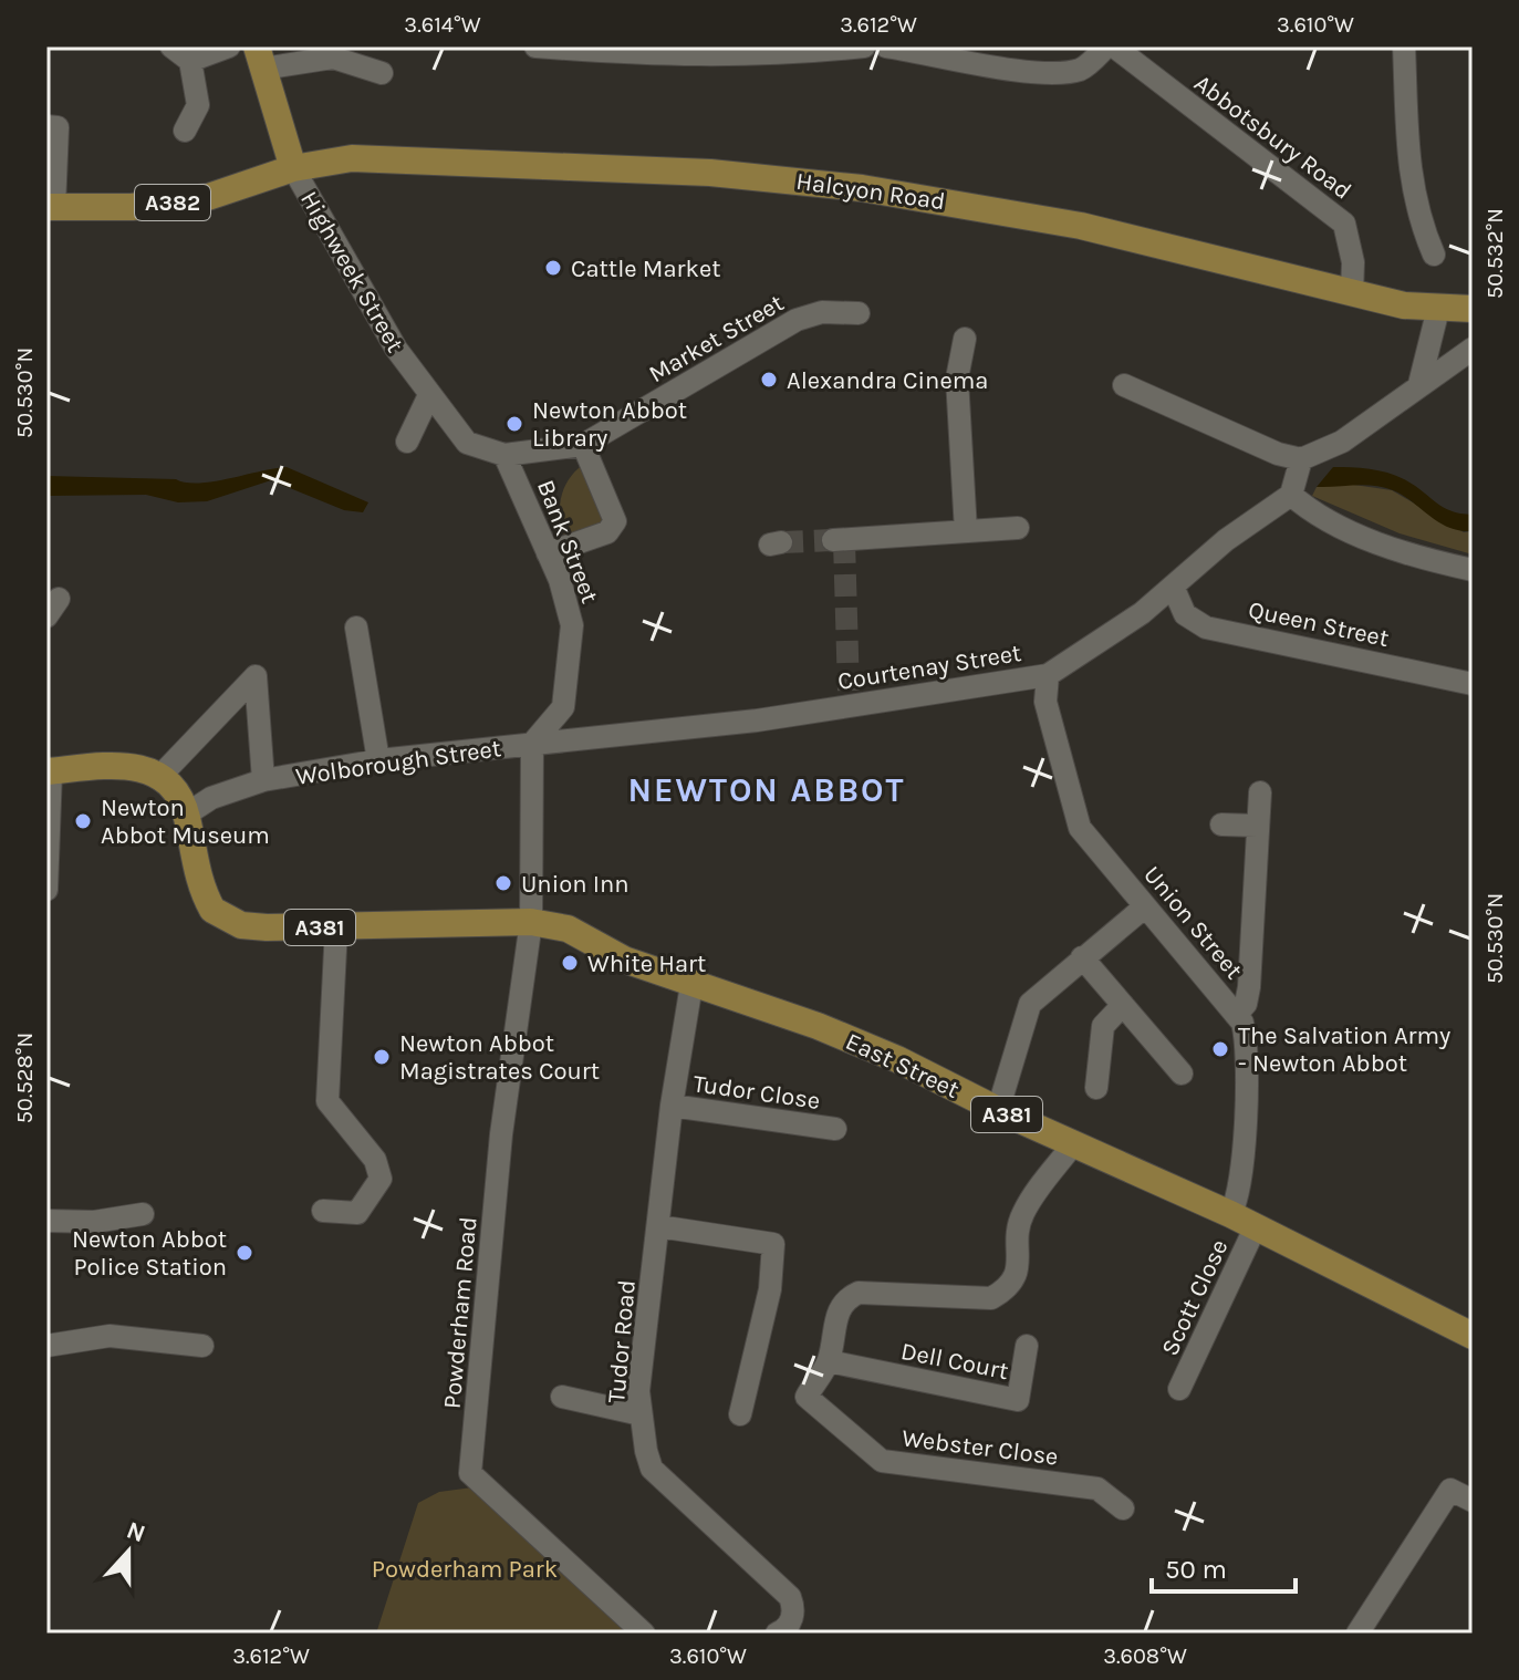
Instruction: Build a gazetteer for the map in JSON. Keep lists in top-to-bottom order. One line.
{"streets":{"main road":["Halcyon Road","A382","Highweek Street","A381","East Street"],"street":["Abbotsbury Road","Market Street","Bank Street","Queen Street","Courtenay Street","Wolborough Street","Union Street","Tudor Close","Scott Close","Powderham Road","Tudor Road","Dell Court","Webster Close"]},"crossings":[["Abbotsbury Road","Halcyon Road"],["Halcyon Road","A382"],["Halcyon Road","Highweek Street"],["A382","Highweek Street"],["Highweek Street","Market Street"],["Highweek Street","Bank Street"],["Market Street","Bank Street"],["Bank Street","Courtenay Street"],["Bank Street","Wolborough Street"],["Queen Street","Courtenay Street"],["Courtenay Street","Wolborough Street"],["Courtenay Street","Union Street"],["Wolborough Street","A381"],["Union Street","East Street"],["A381","East Street"],["A381","Powderham Road"],["East Street","Scott Close"],["East Street","Powderham Road"],["East Street","Tudor Road"],["East Street","Webster Close"],["Tudor Close","Tudor Road"],["Dell Court","Webster Close"]],"districts":["NEWTON ABBOT"],"parks":["Powderham Park"],"places":["Cattle Market","Alexandra Cinema","Newton Abbot Library","Newton Abbot Museum","Union Inn","White Hart","The Salvation Army - Newton Abbot","Newton Abbot Magistrates Court","Newton Abbot Police Station"],"scale_bar":"50 m","north":"top","coordinates":["3.614°W","3.612°W","3.610°W","50.532°N","50.530°N","50.528°N","3.608°W"]}
